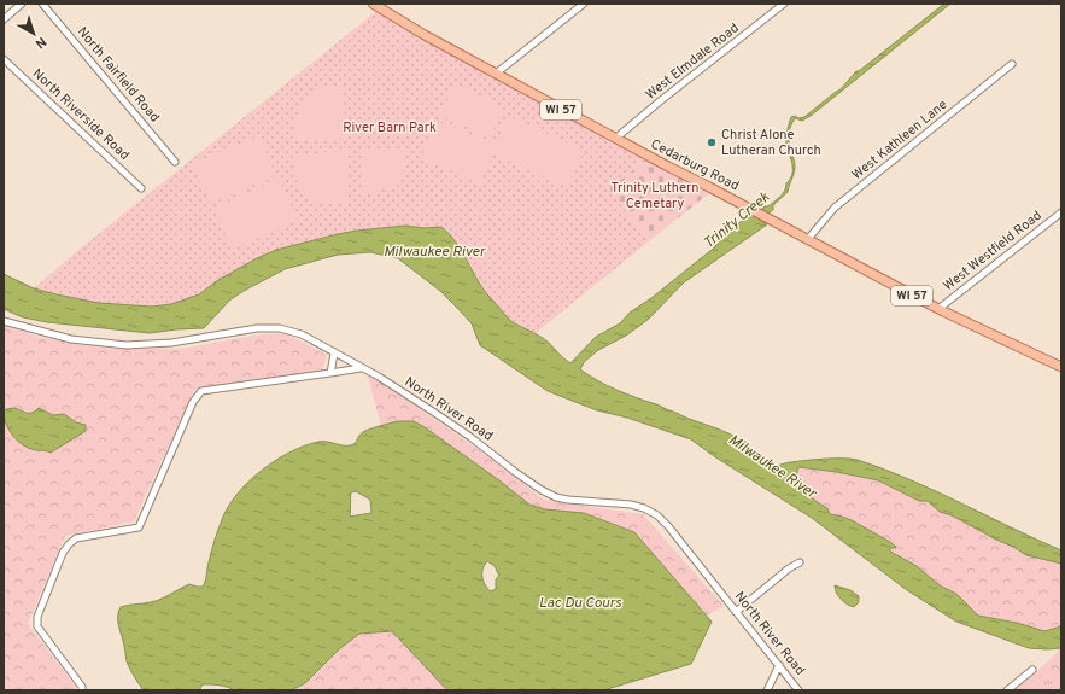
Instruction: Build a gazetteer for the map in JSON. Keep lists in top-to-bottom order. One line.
{"streets":{"main road":["WI 57","Cedarburg Road"],"street":["West Elmdale Road","North Fairfield Road","North Riverside Road","West Kathleen Lane","West Westfield Road","North River Road"]},"crossings":[["West Elmdale Road","Cedarburg Road"],["West Kathleen Lane","Cedarburg Road"],["Cedarburg Road","West Westfield Road"]],"water":["Trinity Creek","Milwaukee River","Lac Du Cours"],"parks":["River Barn Park","Trinity Luthern Cemetary"],"places":["Christ Alone Lutheran Church"],"north":"bottom right"}
